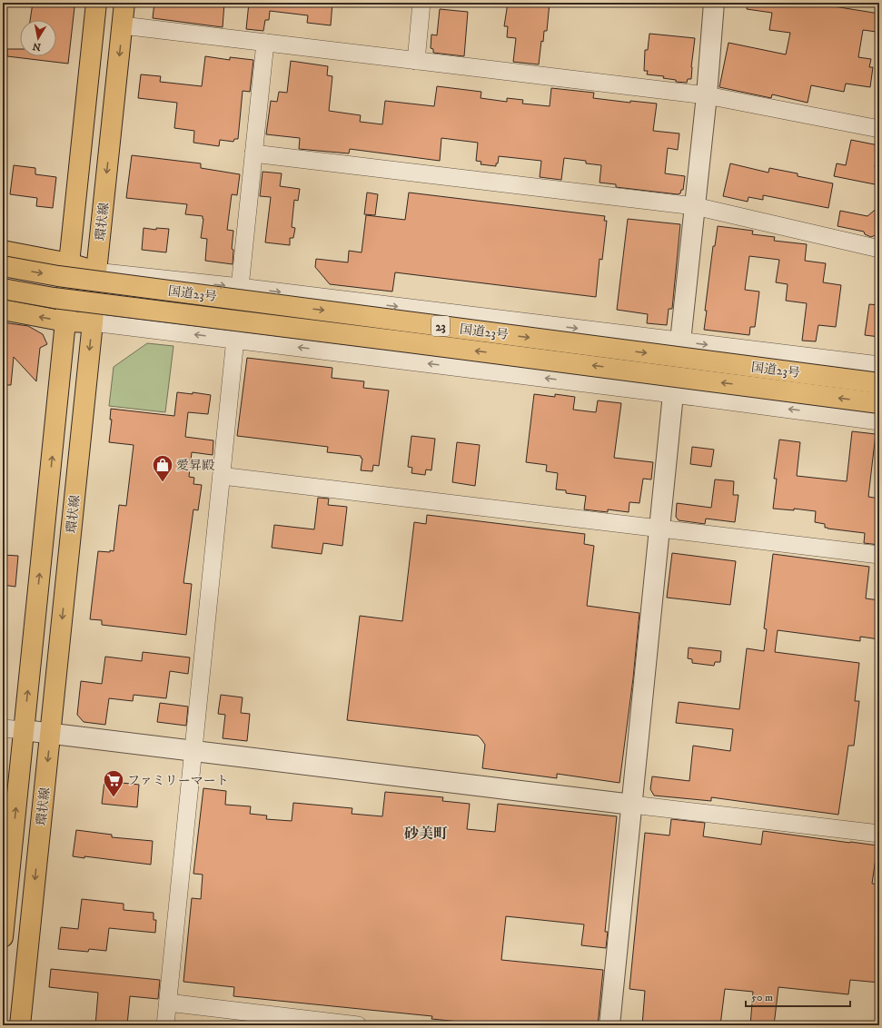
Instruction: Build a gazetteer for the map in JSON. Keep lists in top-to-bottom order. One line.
{"streets":{"main road":["環状線","国道23号","23"]},"districts":["砂美町"],"places":{"shop":["愛昇殿"],"supermarket":["ファミリーマート"]},"scale_bar":"50 m","north":"bottom"}
